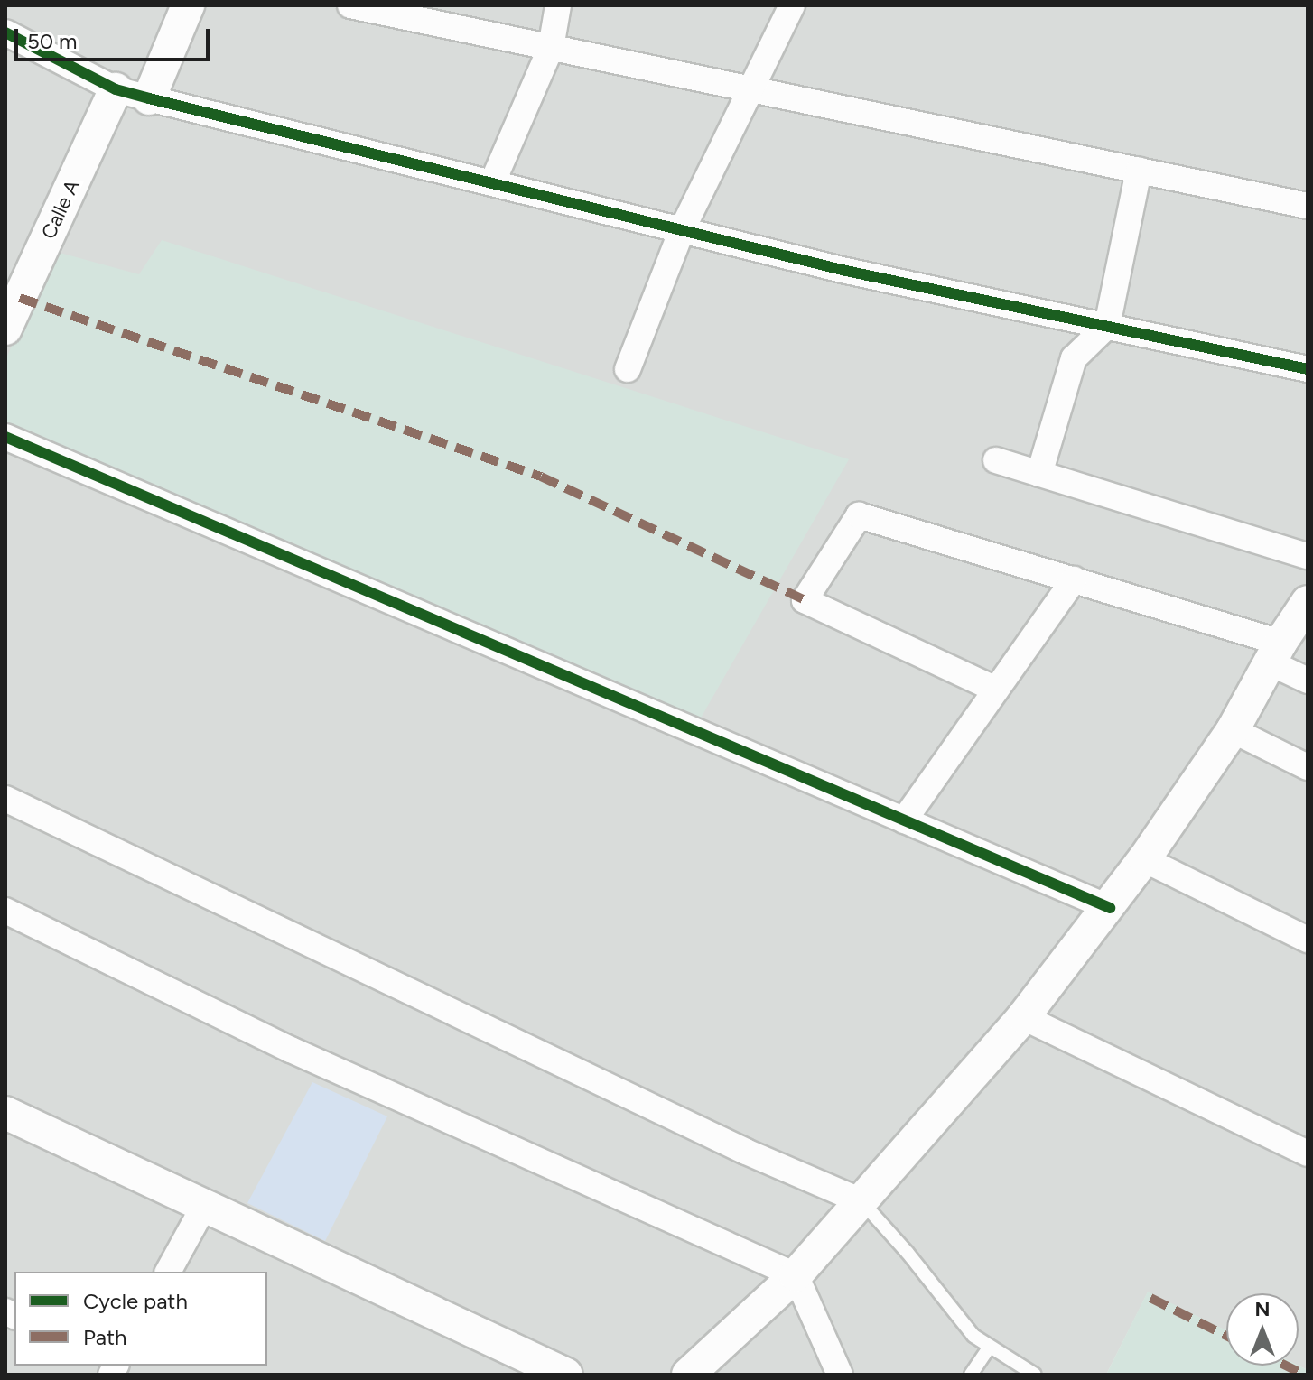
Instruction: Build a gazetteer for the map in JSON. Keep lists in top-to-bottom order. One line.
{"streets":{"street":["Calle A"]},"legend":["Cycle path","Path"],"scale_bar":"50 m","north":"top"}
